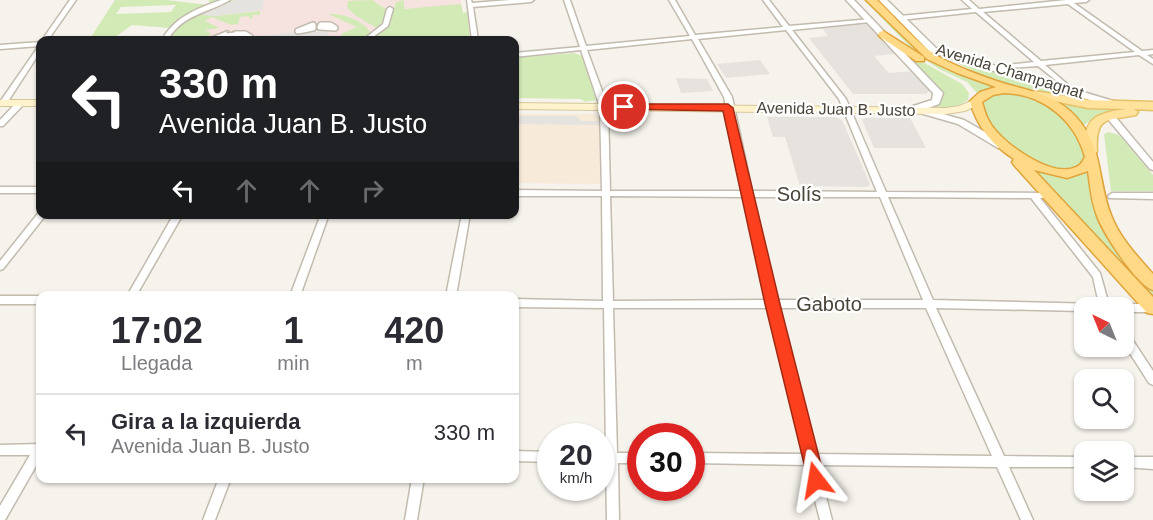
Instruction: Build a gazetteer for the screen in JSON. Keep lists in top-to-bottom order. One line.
{"streets":{"highway":["Avenida Champagnat"],"main road":["Avenida Juan B. Justo"],"street":["Solís","Gaboto"]},"crossings":[["Avenida Champagnat","Avenida Juan B. Justo"],["Avenida Champagnat","Solís"]],"north":"top left","page":{"turn":["330 m","Avenida Juan B. Justo"],"eta":["17:02","Llegada","1","min","420","m"],"list":[{"name":"Gira a la izquierda","note":"Avenida Juan B. Justo","value":"330 m"}],"speed":"20 km/h","limit":"30"}}
